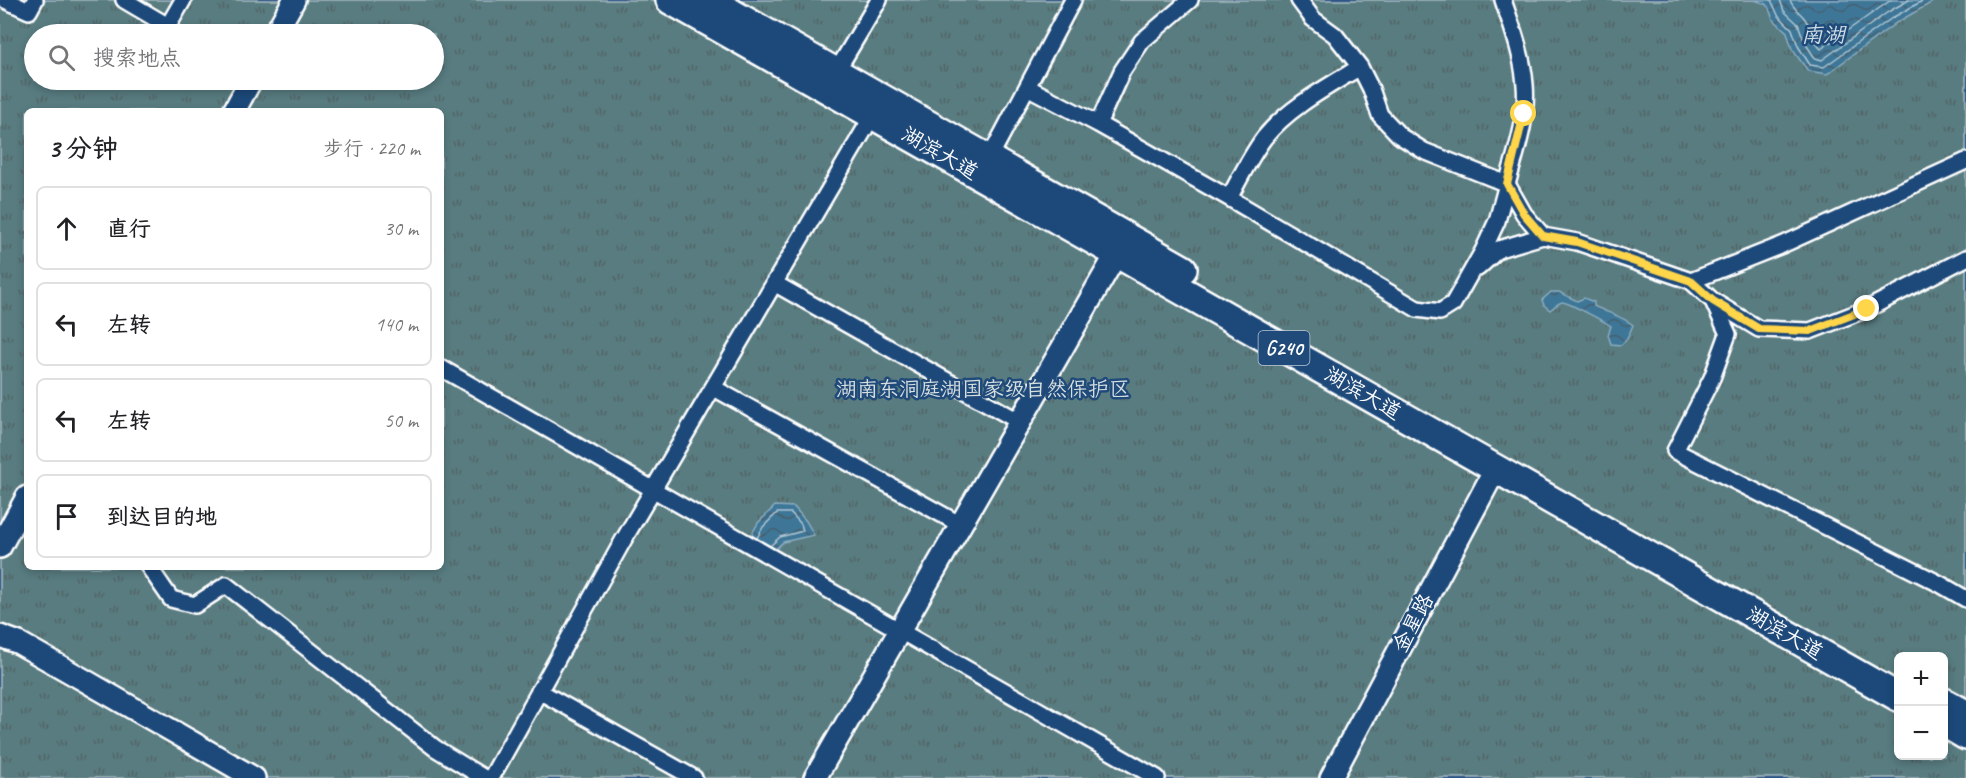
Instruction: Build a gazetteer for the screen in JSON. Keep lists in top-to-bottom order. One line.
{"streets":{"highway":["湖滨大道","G240"],"street":["金星路"]},"crossings":[["湖滨大道","金星路"]],"water":["南湖"],"parks":["湖南东洞庭湖国家级自然保护区"],"page":{"search":"搜索地点","heading":["3 分钟","步行 · 220 m"],"list":[["直行","30 m"],["左转","140 m"],["左转","50 m"],"到达目的地"],"map_buttons":["+","−"]}}
